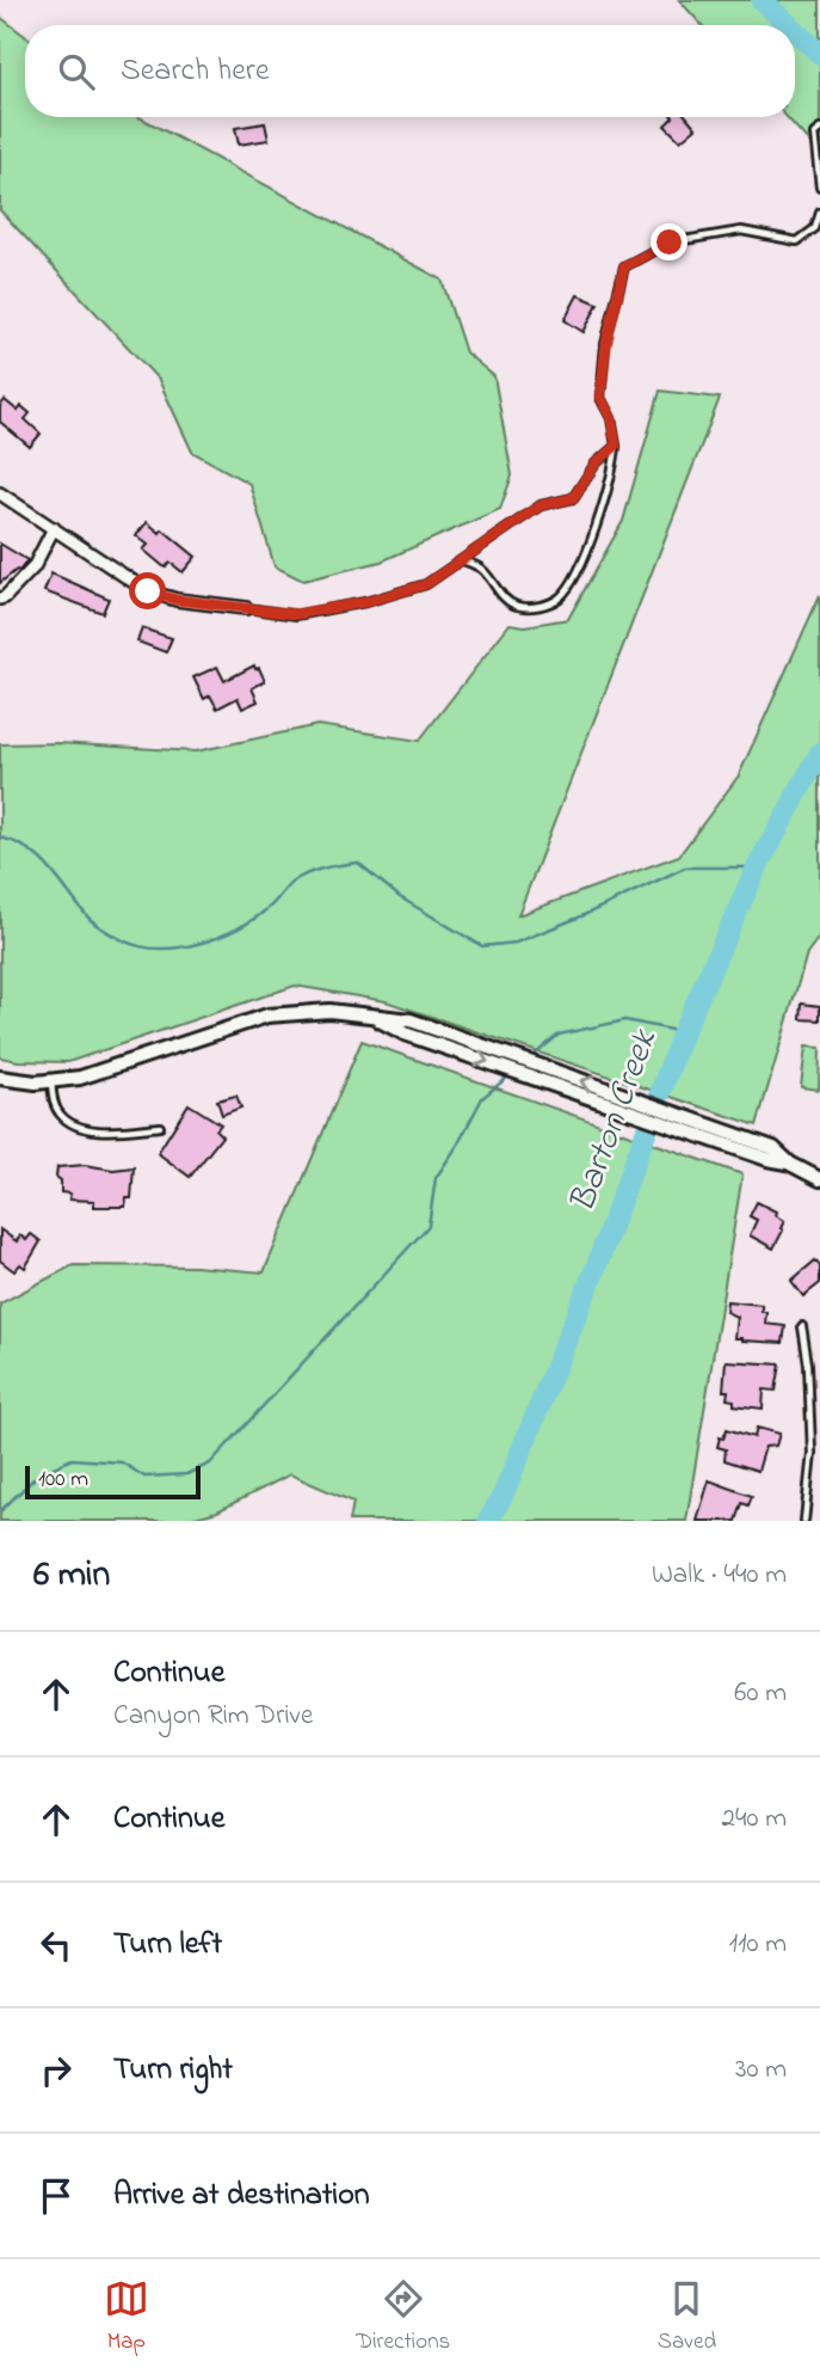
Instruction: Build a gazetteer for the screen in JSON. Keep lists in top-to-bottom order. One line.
{"water":["Barton Creek"],"scale_bar":"100 m","page":{"search":"Search here","scale":"100 m","heading":["6 min","Walk · 440 m"],"list":[["Continue","Canyon Rim Drive","60 m"],["Continue","240 m"],["Turn left","110 m"],["Turn right","30 m"],"Arrive at destination"],"nav":["Map","Directions","Saved"]}}
